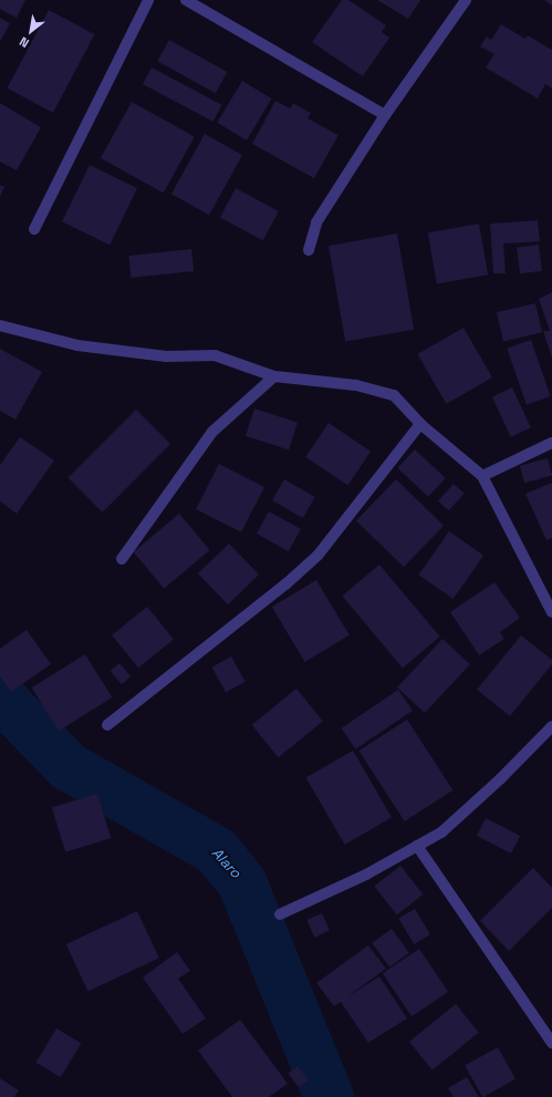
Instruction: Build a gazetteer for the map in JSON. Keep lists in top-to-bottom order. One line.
{"water":["Alaro"],"north":"bottom left"}
